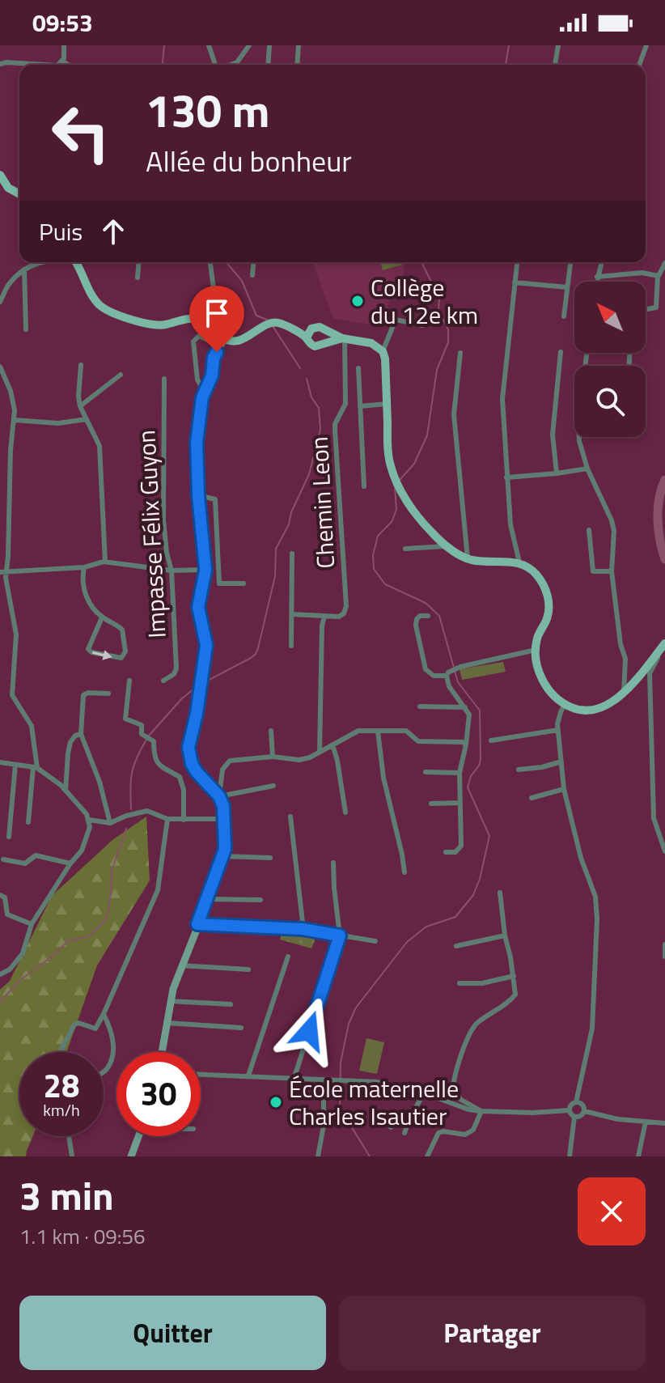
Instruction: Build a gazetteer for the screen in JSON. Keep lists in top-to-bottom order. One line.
{"streets":{"street":["Chemin Leon","Impasse Félix Guyon"]},"places":["Collège du 12e km","École maternelle Charles Isautier"],"north":"top left","page":{"status":"09:53","turn":["130 m","Allée du bonheur"],"then":"Puis","speed":"28 km/h","limit":"30","heading":["3 min","1.1 km · 09:56"],"buttons":["Quitter","Partager"]}}
